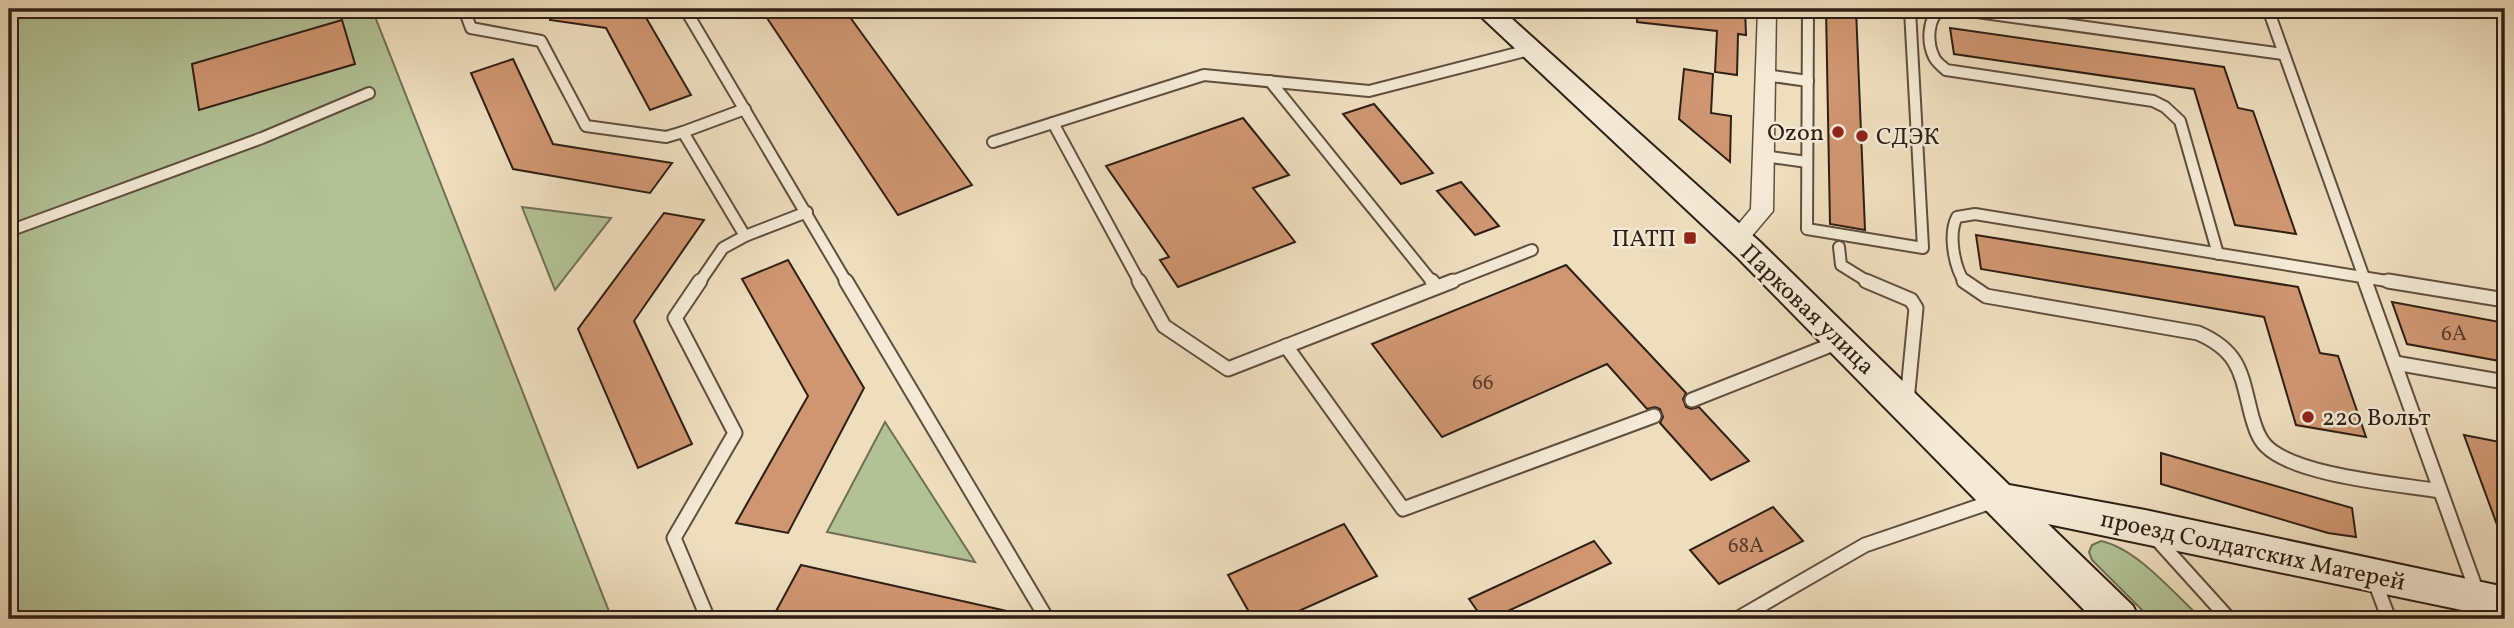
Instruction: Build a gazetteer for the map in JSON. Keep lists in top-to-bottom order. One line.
{"streets":{"main road":["Парковая улица","проезд Солдатских Матерей"]},"crossings":[["Парковая улица","проезд Солдатских Матерей"]],"places":{"other":["Ozon","СДЭК","220 Вольт"],"transit":["ПАТП"]},"house_numbers":["6А","66","68А"]}
